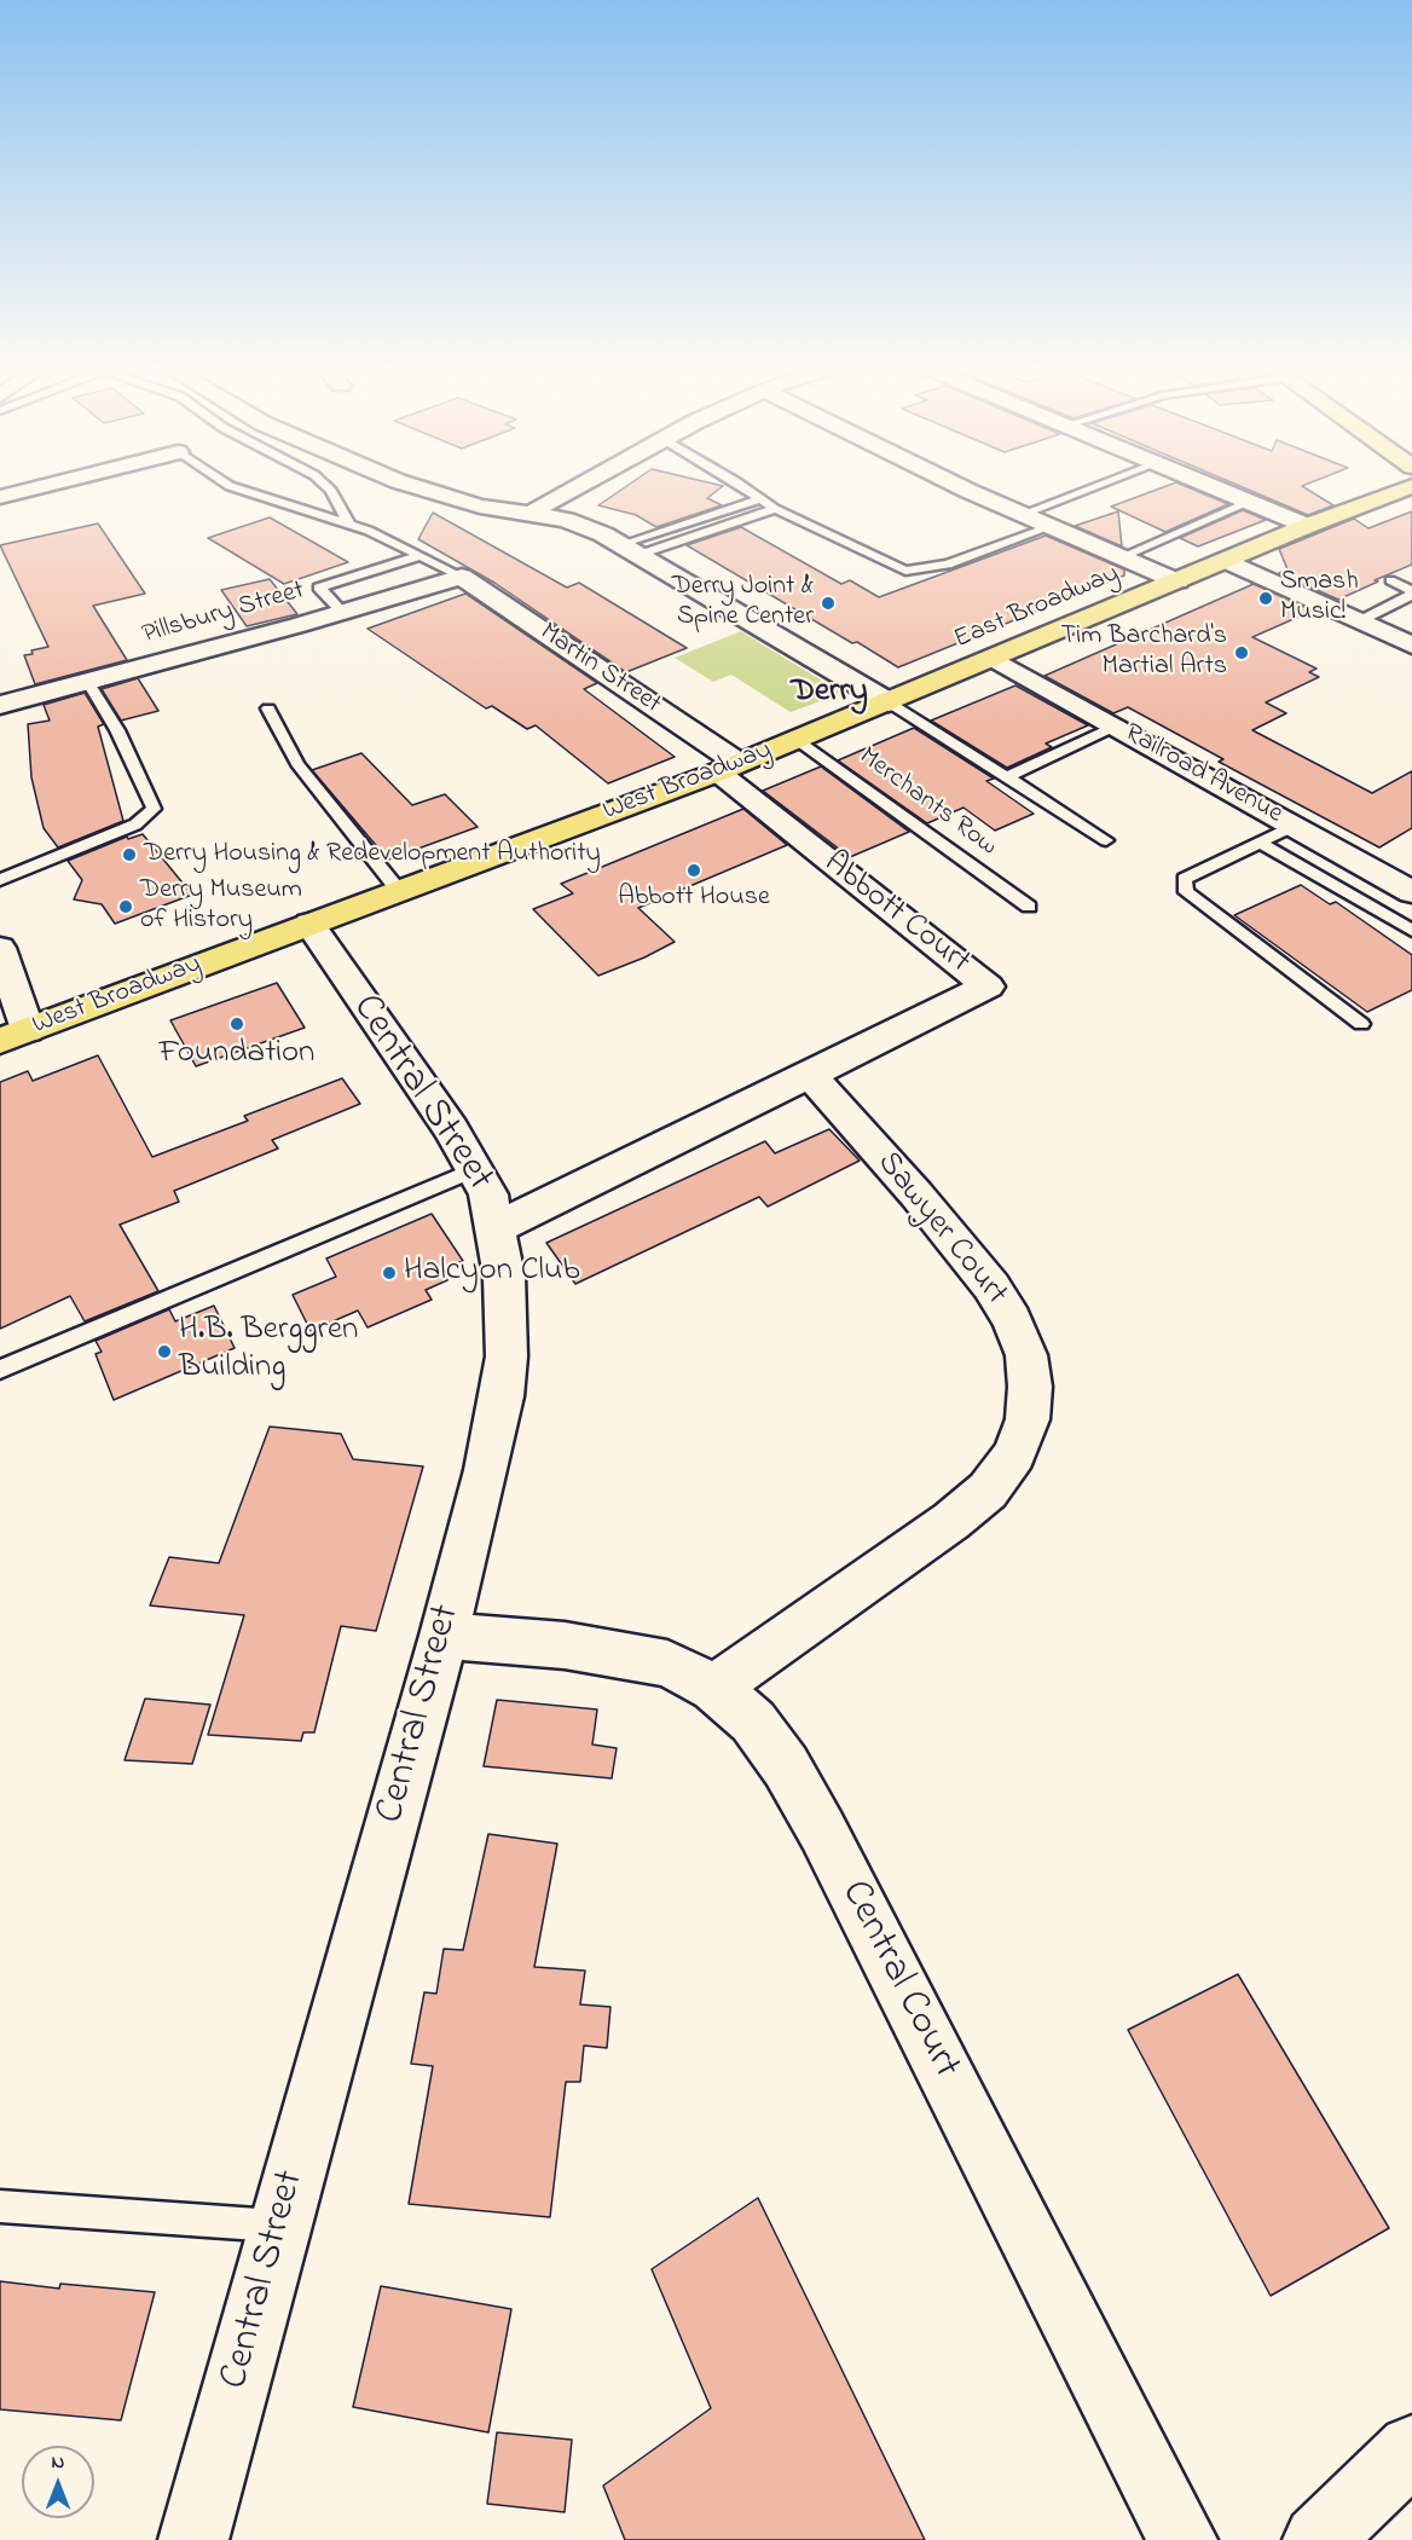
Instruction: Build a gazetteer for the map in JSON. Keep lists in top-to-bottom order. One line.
{"streets":{"main road":["East Broadway","West Broadway"],"street":["Pillsbury Street","Martin Street","Railroad Avenue","Abbott Court","Central Street","Sawyer Court","Central Court"],"lane":["Merchants Row"]},"crossings":[["East Broadway","Railroad Avenue"],["East Broadway","West Broadway"],["Pillsbury Street","Martin Street"],["Martin Street","West Broadway"],["Martin Street","Abbott Court"],["West Broadway","Merchants Row"],["West Broadway","Abbott Court"],["West Broadway","Central Street"],["Abbott Court","Sawyer Court"],["Central Street","Central Court"],["Sawyer Court","Central Court"]],"districts":["Derry"],"places":["Smash Music!","Derry Joint & Spine Center","Tim Barchard's Martial Arts","Derry Housing & Redevelopment Authority","Abbott House","Derry Museum of History","Foundation","Halcyon Club","H.B. Berggren Building"],"north":"top"}
